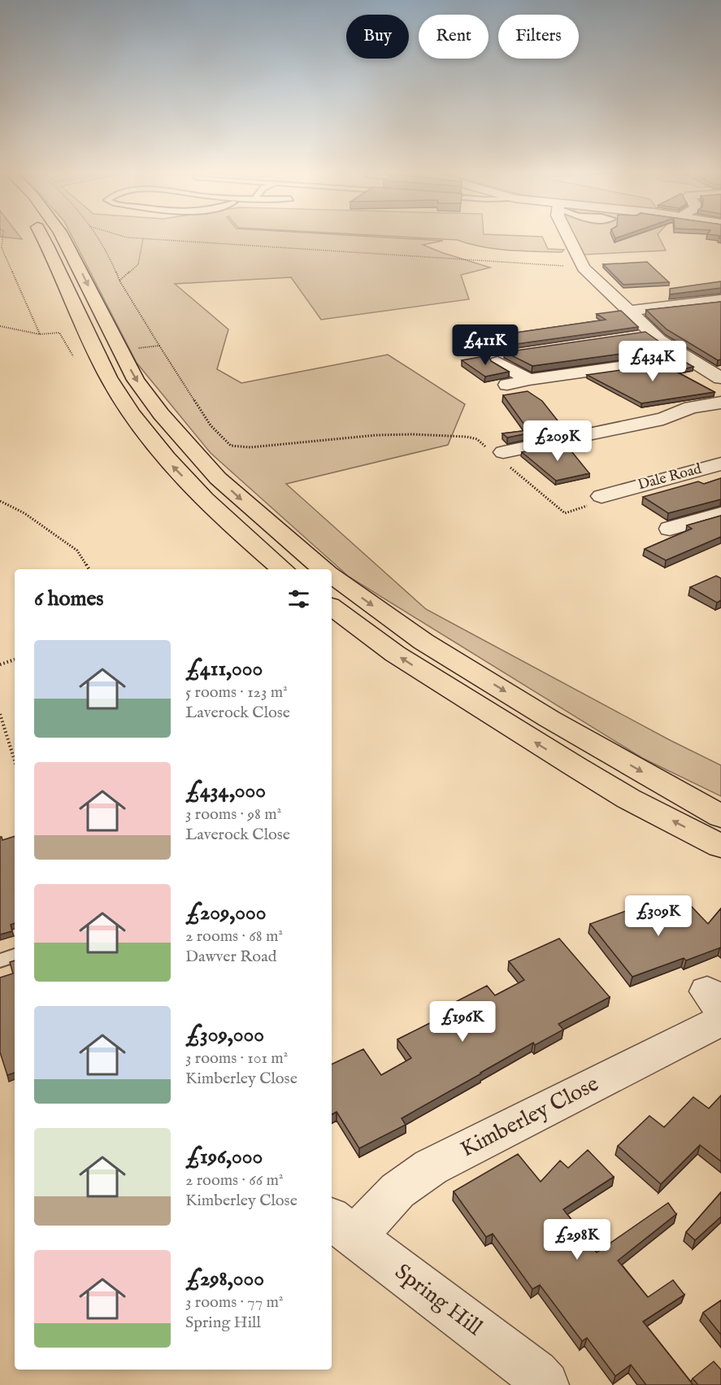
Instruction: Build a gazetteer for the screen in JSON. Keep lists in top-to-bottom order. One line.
{"streets":{"street":["Dale Road","Kimberley Close","Spring Hill"]},"crossings":[["Kimberley Close","Spring Hill"]],"page":{"chip":["Buy","Rent","Filters"],"price":["£411K","£434K","£209K","£309K","£196K","£298K"],"heading":"6 homes","list":[{"name":"£411,000","note":"5 rooms · 123 m² · Laverock Close"},{"name":"£434,000","note":"3 rooms · 98 m² · Laverock Close"},{"name":"£209,000","note":"2 rooms · 68 m² · Dawver Road"},{"name":"£309,000","note":"3 rooms · 101 m² · Kimberley Close"},{"name":"£196,000","note":"2 rooms · 66 m² · Kimberley Close"},{"name":"£298,000","note":"3 rooms · 77 m² · Spring Hill"}]}}
